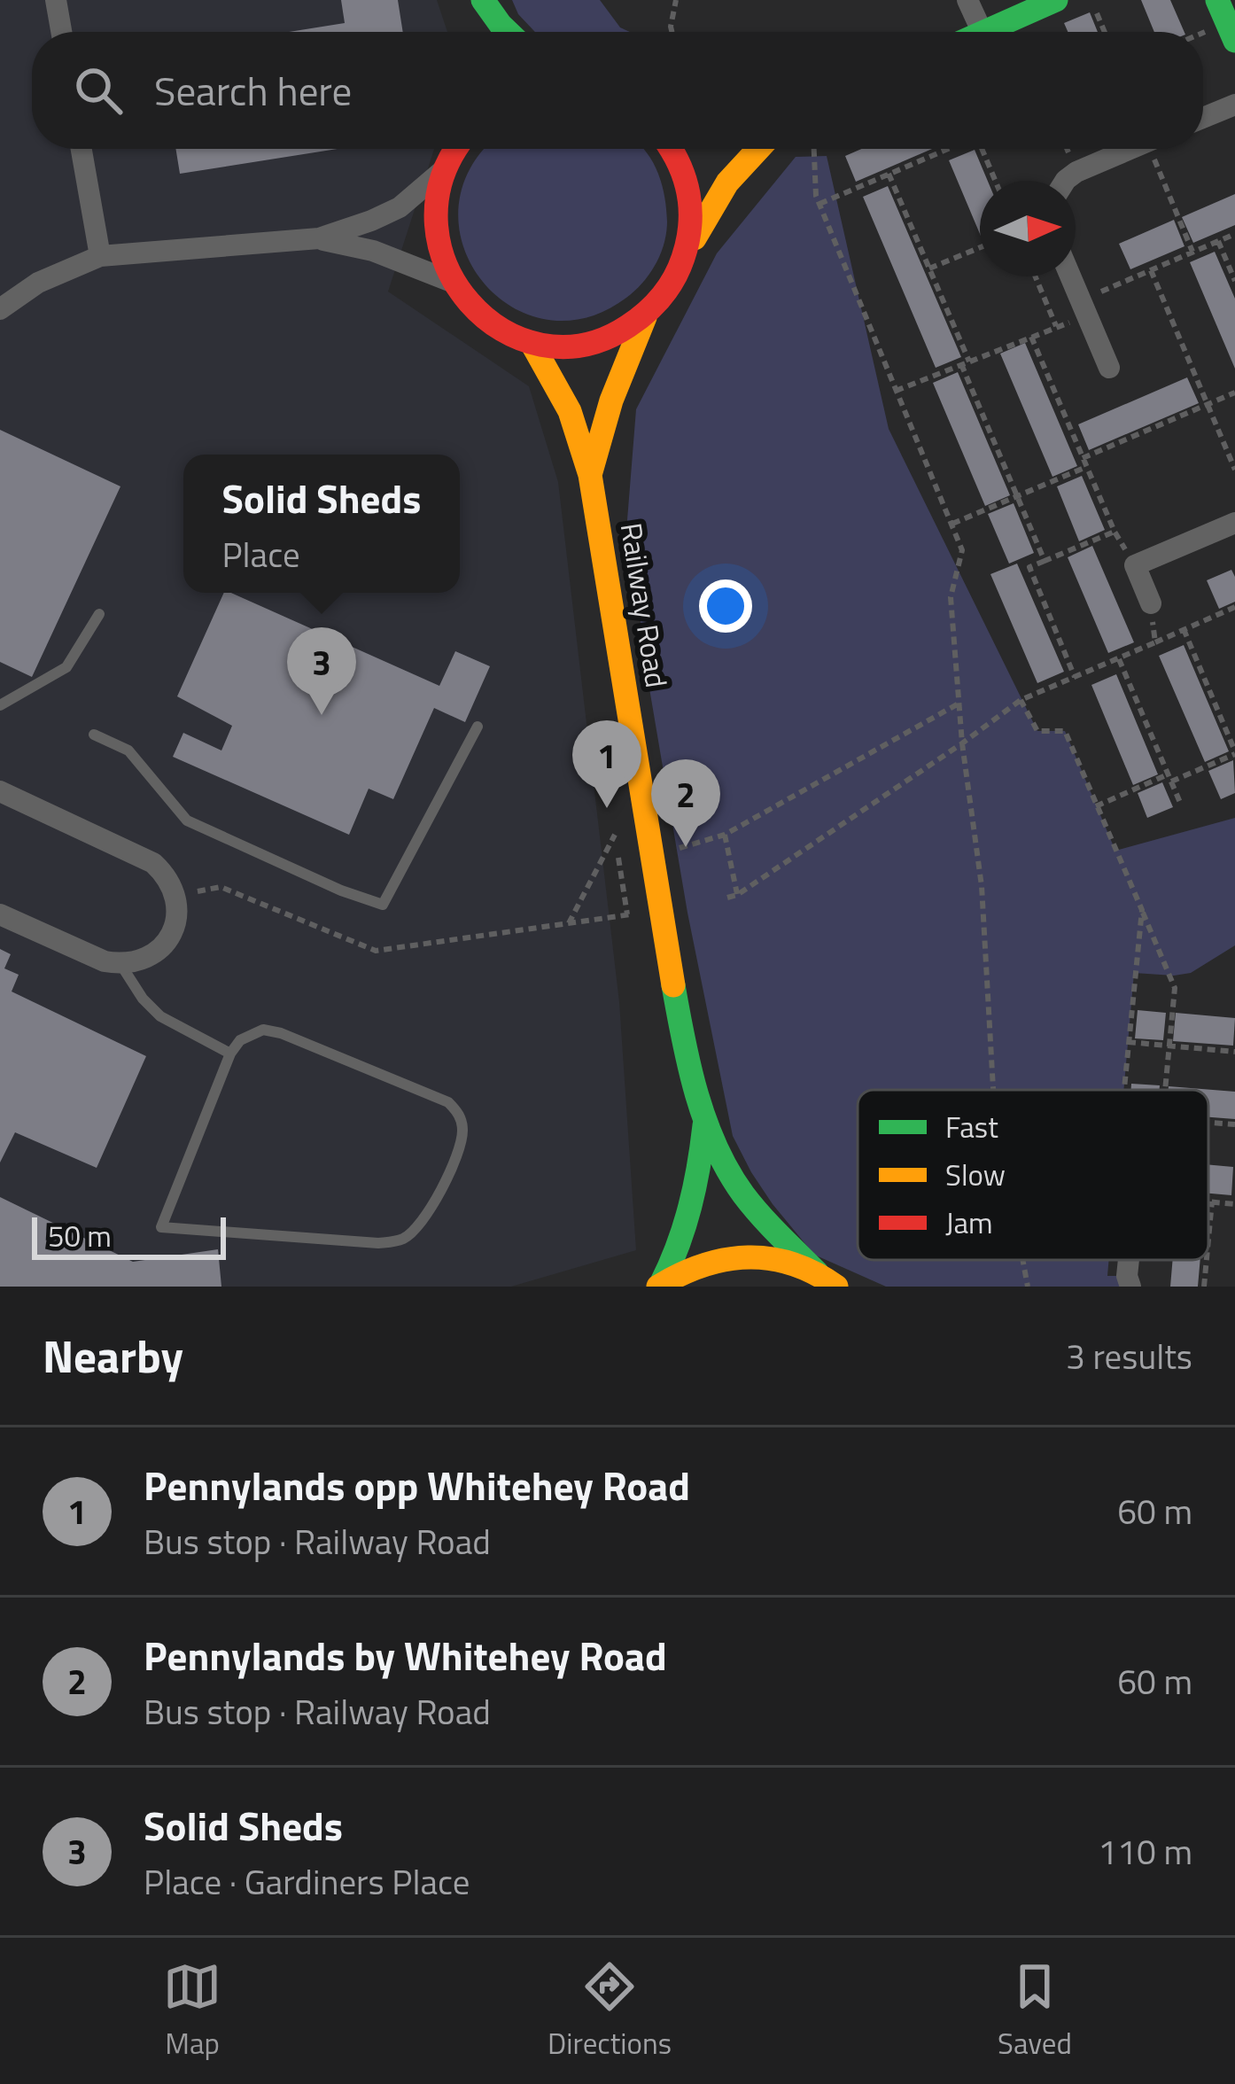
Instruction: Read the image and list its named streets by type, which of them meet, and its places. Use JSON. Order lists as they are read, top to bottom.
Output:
{
  "streets": {
    "main road": ["Railway Road"]
  },
  "legend": ["Fast", "Slow", "Jam"],
  "scale_bar": "50 m",
  "north": "right",
  "page": {
    "search": "Search here",
    "popup": ["Solid Sheds", "Place"],
    "pins": ["3", "1", "2"],
    "scale": "50 m",
    "heading": ["Nearby", "3 results"],
    "list": [
      {
        "mark": "1",
        "name": "Pennylands opp Whitehey Road",
        "note": "Bus stop · Railway Road",
        "value": "60 m"
      },
      {
        "mark": "2",
        "name": "Pennylands by Whitehey Road",
        "note": "Bus stop · Railway Road",
        "value": "60 m"
      },
      {
        "mark": "3",
        "name": "Solid Sheds",
        "note": "Place · Gardiners Place",
        "value": "110 m"
      }
    ],
    "nav": ["Map", "Directions", "Saved"]
  }
}
